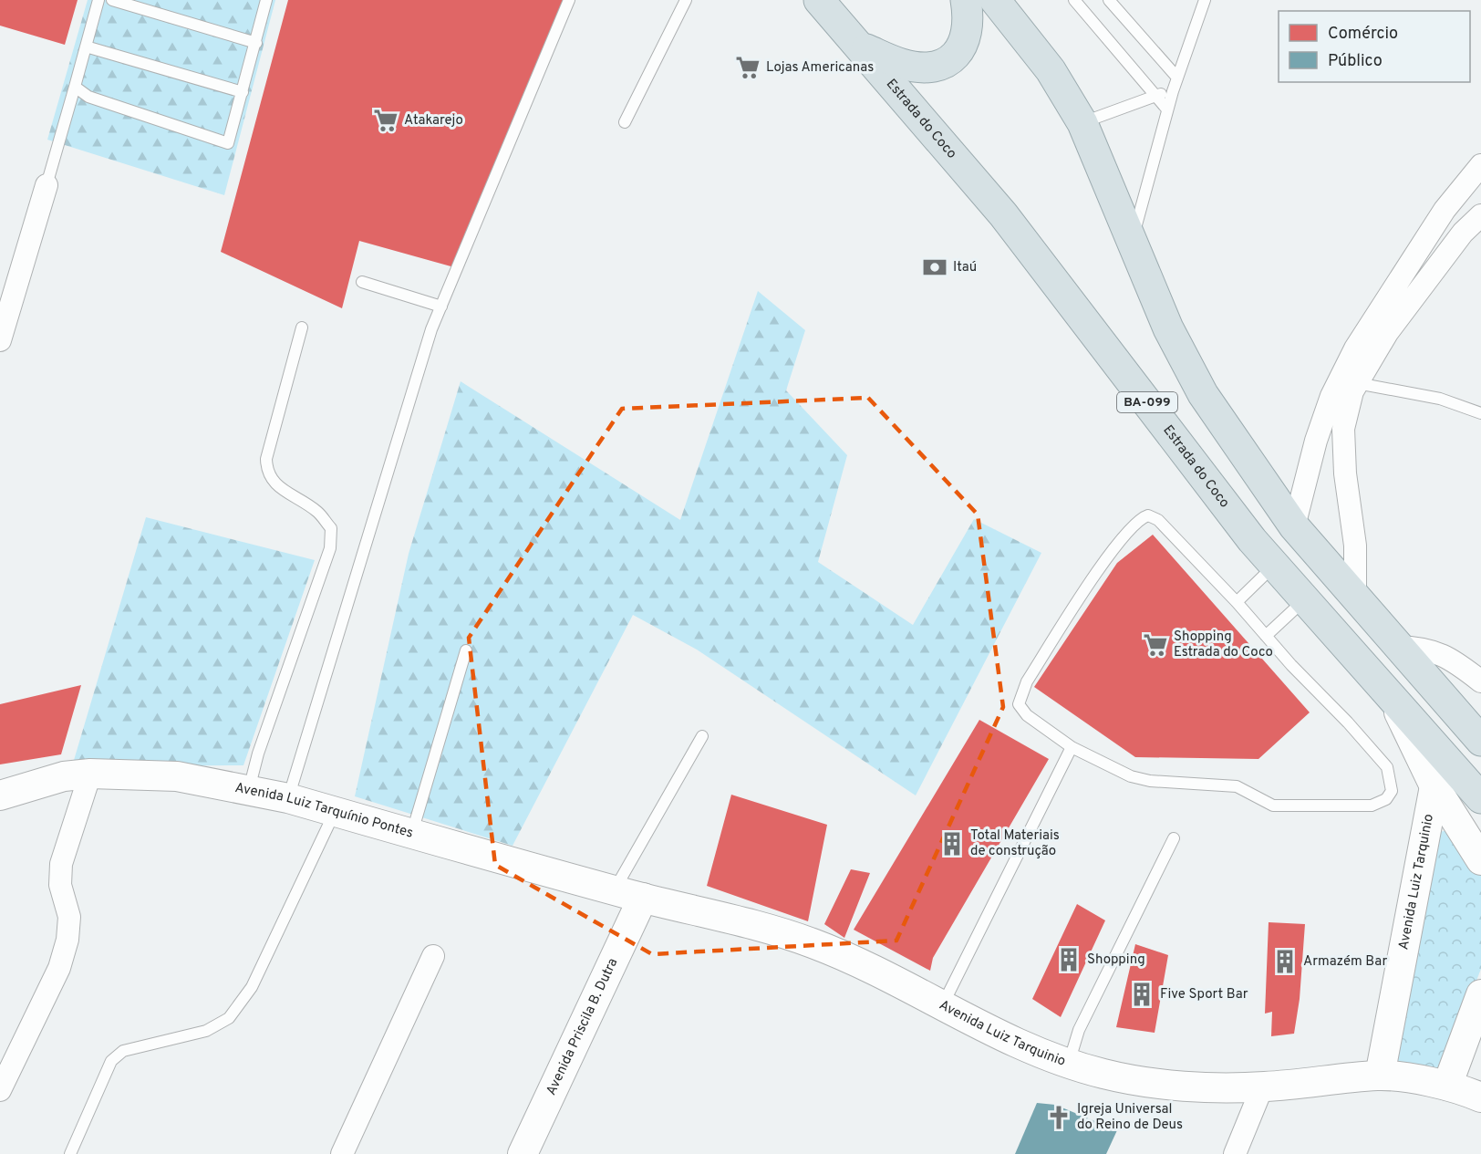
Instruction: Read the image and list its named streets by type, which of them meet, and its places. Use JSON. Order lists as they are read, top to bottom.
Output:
{
  "streets": {
    "highway": ["Estrada do Coco", "BA-099"],
    "street": ["Avenida Luiz Tarquínio Pontes", "Avenida Luiz Tarquinio", "Avenida Priscila B. Dutra"]
  },
  "crossings": [
    ["Avenida Luiz Tarquínio Pontes", "Avenida Luiz Tarquinio"],
    ["Avenida Luiz Tarquínio Pontes", "Avenida Priscila B. Dutra"],
    ["Avenida Luiz Tarquinio", "Avenida Priscila B. Dutra"]
  ],
  "places": {
    "supermarket": ["Lojas Americanas", "Atakarejo", "Shopping Estrada do Coco"],
    "bank": ["Itaú"],
    "building": [
      "Total Materiais de construção",
      "Shopping",
      "Armazém Bar",
      "Five Sport Bar"
    ],
    "church": ["Igreja Universal do Reino de Deus"]
  },
  "legend": ["Comércio", "Público"]
}
